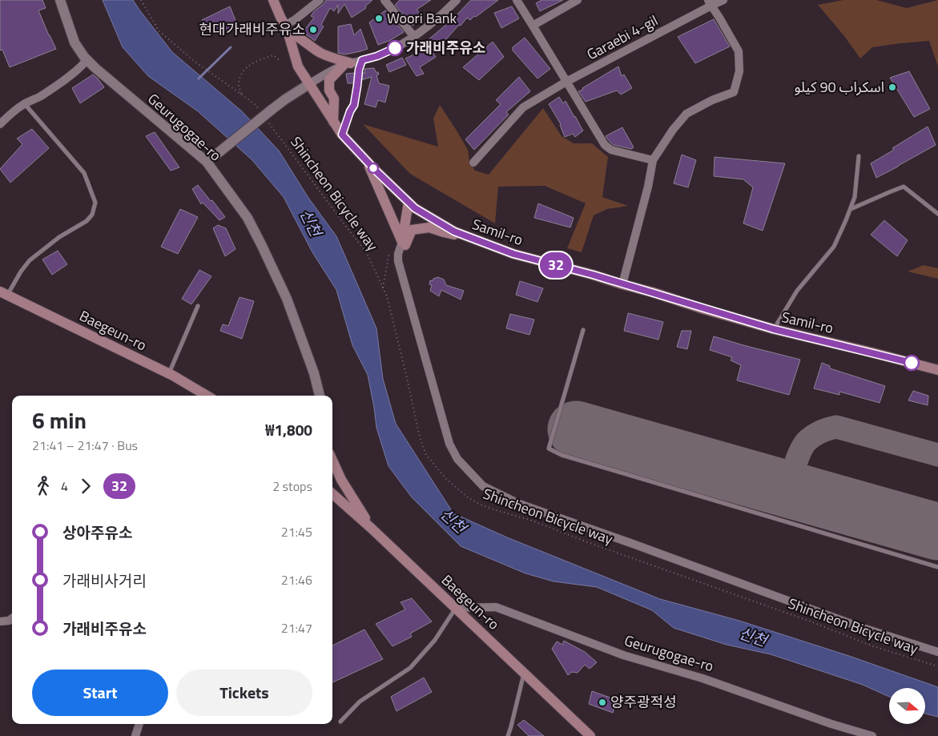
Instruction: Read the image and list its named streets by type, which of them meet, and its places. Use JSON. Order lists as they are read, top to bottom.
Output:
{
  "streets": {
    "main road": ["Samil-ro", "Baegeun-ro"],
    "street": ["Garaebi 4-gil", "Geurugogae-ro"],
    "path": ["Shincheon Bicycle way"]
  },
  "crossings": [
    ["Geurugogae-ro", "Baegeun-ro"]
  ],
  "water": ["신천"],
  "places": [
    "Woori Bank",
    "현대가래비주유소",
    "가래비주유소",
    "اسكراب 90 كيلو",
    "양주광적성"
  ],
  "lines": ["bus line 32"],
  "north": "right",
  "page": {
    "on_map": "32",
    "heading": ["6 min", "21:41 – 21:47 · Bus", "₩1,800"],
    "legs": ["4", "32", "2 stops"],
    "list": [
      {
        "name": "상아주유소",
        "value": "21:45"
      },
      {
        "name": "가래비사거리",
        "value": "21:46"
      },
      {
        "name": "가래비주유소",
        "value": "21:47"
      }
    ],
    "buttons": ["Start", "Tickets"]
  }
}
